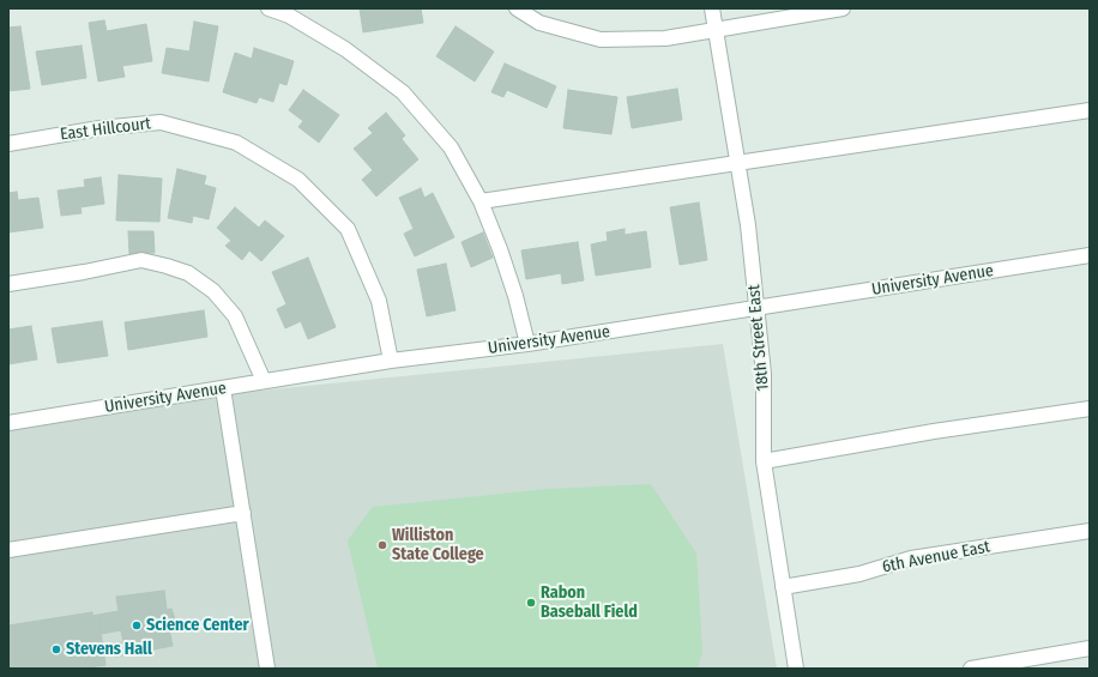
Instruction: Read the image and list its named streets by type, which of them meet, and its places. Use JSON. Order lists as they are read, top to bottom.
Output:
{
  "streets": {
    "street": [
      "East Hillcourt",
      "University Avenue",
      "18th Street East",
      "6th Avenue East"
    ]
  },
  "crossings": [
    ["East Hillcourt", "University Avenue"],
    ["University Avenue", "18th Street East"],
    ["18th Street East", "6th Avenue East"]
  ],
  "places": [
    "Williston State College",
    "Rabon Baseball Field",
    "Science Center",
    "Stevens Hall"
  ]
}
